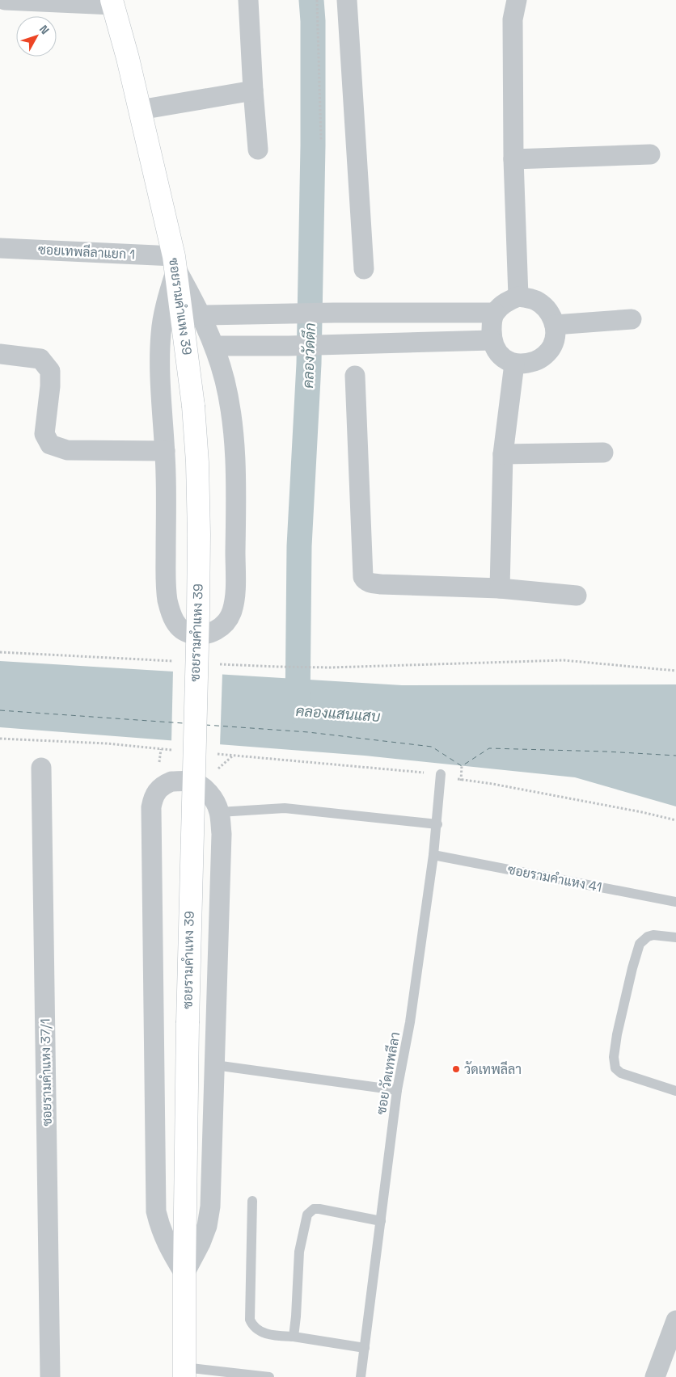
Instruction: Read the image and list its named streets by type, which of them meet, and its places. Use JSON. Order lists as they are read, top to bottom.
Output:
{
  "streets": {
    "main road": ["ซอยรามคำแหง 39"],
    "street": ["ซอยเทพลีลาแยก 1", "ซอยรามคำแหง 37/1"],
    "lane": ["ซอยรามคำแหง 41", "ซอย วัดเทพลีลา"]
  },
  "crossings": [
    ["ซอยเทพลีลาแยก 1", "ซอยรามคำแหง 39"],
    ["ซอยรามคำแหง 41", "ซอย วัดเทพลีลา"]
  ],
  "water": ["คลองวัดตึก", "คลองแสนแสบ"],
  "places": ["วัดเทพลีลา"],
  "north": "top right"
}
